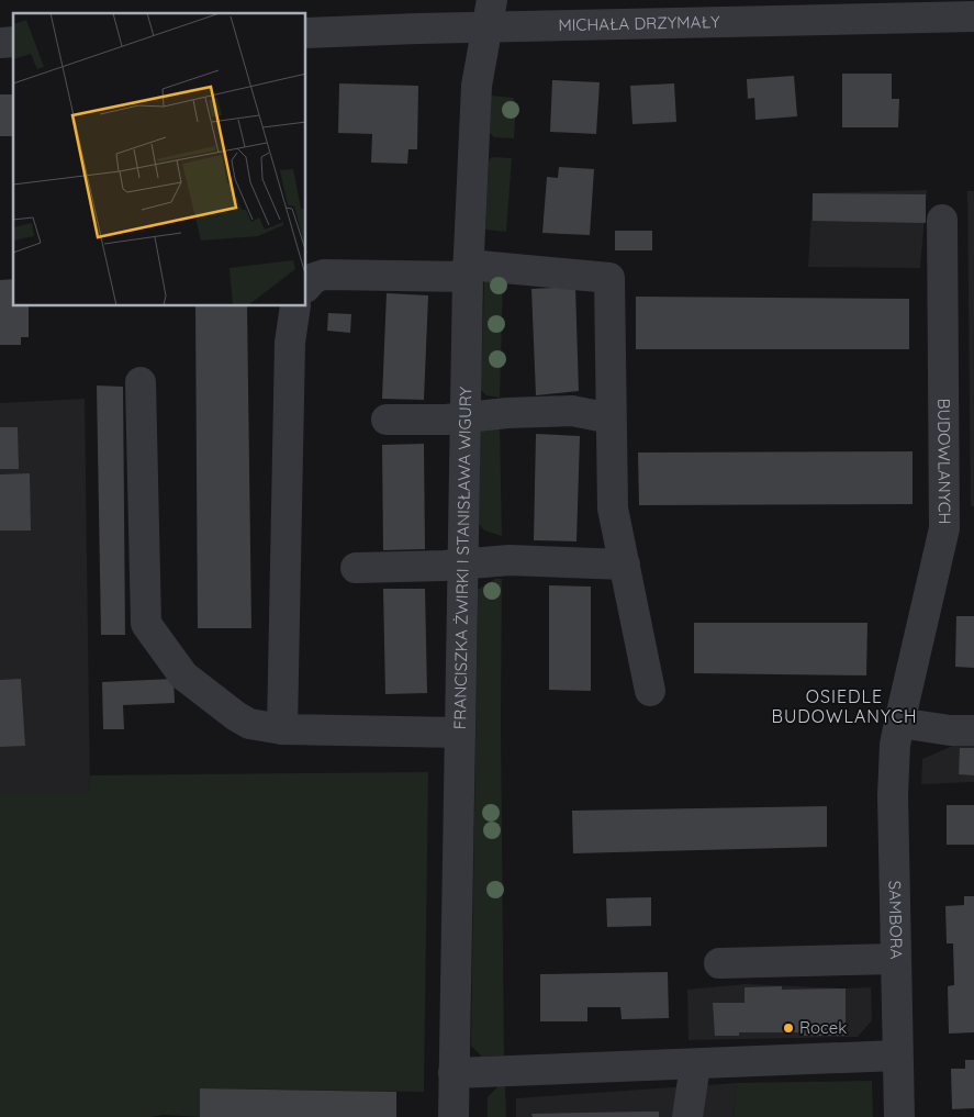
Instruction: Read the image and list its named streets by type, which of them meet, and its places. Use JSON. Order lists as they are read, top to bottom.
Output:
{
  "streets": {
    "street": [
      "MICHAŁA DRZYMAŁY",
      "BUDOWLANYCH",
      "FRANCISZKA ŻWIRKI I STANISŁAWA WIGURY",
      "SAMBORA"
    ]
  },
  "crossings": [
    ["MICHAŁA DRZYMAŁY", "FRANCISZKA ŻWIRKI I STANISŁAWA WIGURY"],
    ["BUDOWLANYCH", "SAMBORA"]
  ],
  "districts": ["OSIEDLE BUDOWLANYCH"],
  "places": ["Rocek"]
}
